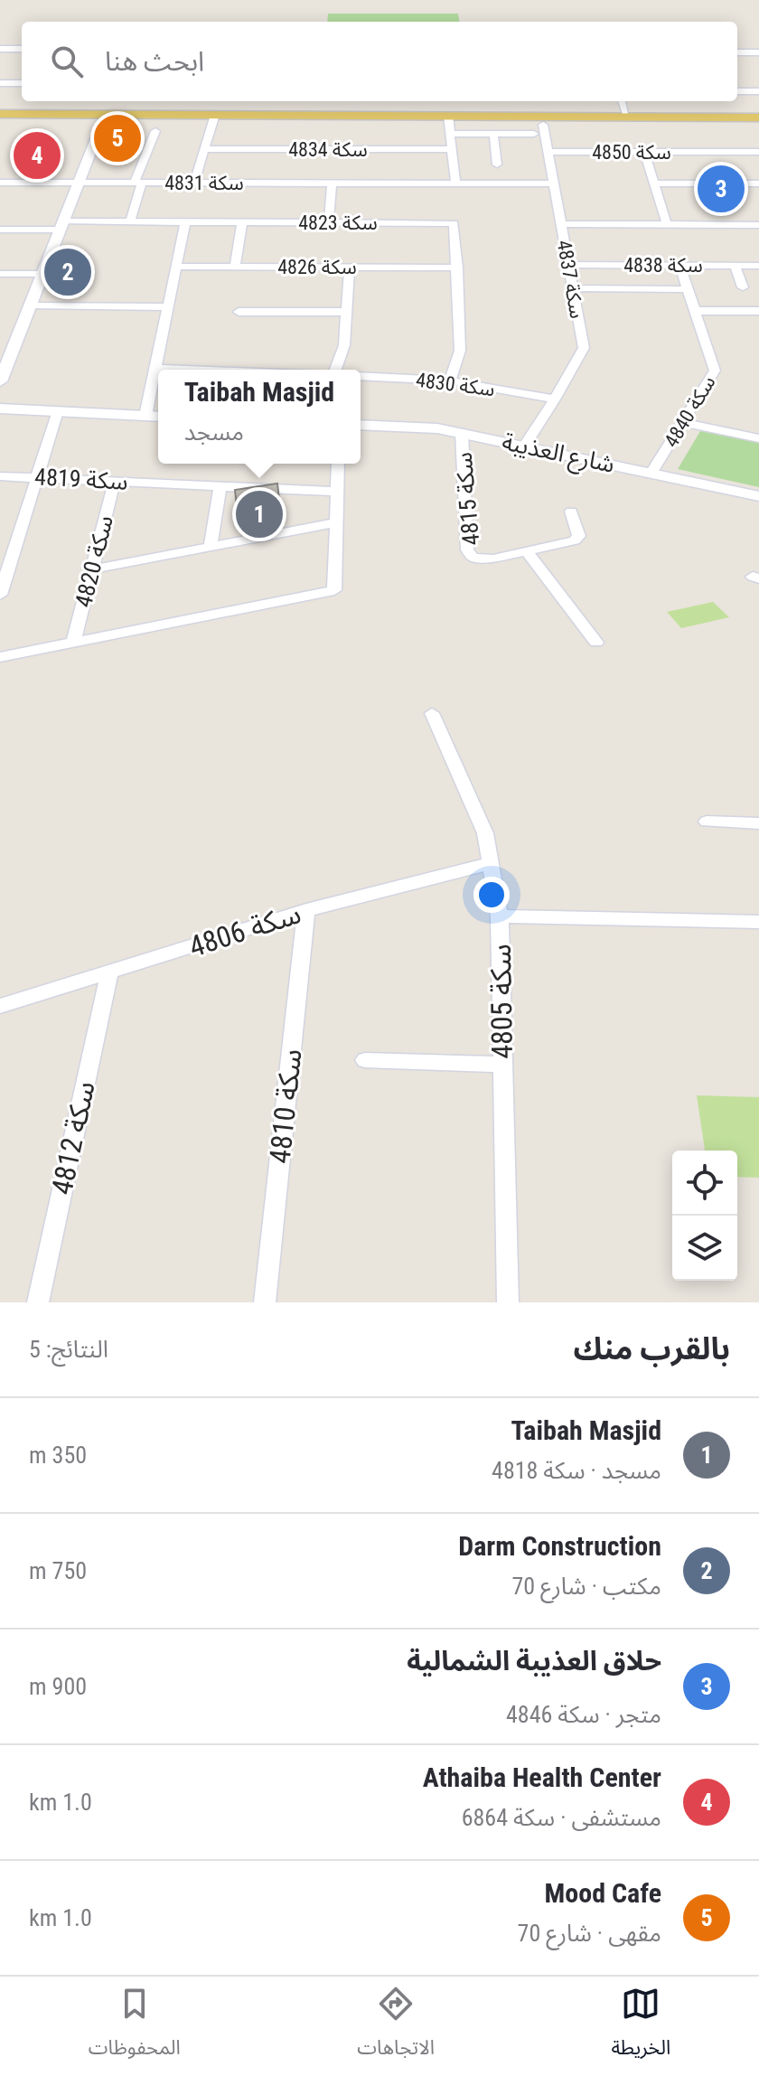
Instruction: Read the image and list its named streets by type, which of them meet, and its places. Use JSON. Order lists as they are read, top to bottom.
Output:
{
  "streets": {
    "street": [
      "سكة 4834",
      "سكة 4850",
      "سكة 4831",
      "سكة 4823",
      "سكة 4838",
      "سكة 4826",
      "سكة 4837",
      "سكة 4830",
      "سكة 4840",
      "شارع العذيبة",
      "سكة 4819",
      "سكة 4815",
      "سكة 4820",
      "سكة 4806",
      "سكة 4805",
      "سكة 4810",
      "سكة 4812"
    ]
  },
  "crossings": [
    ["سكة 4850", "سكة 4837"],
    ["سكة 4831", "سكة 4837"],
    ["سكة 4823", "سكة 4826"],
    ["سكة 4823", "سكة 4830"],
    ["سكة 4838", "سكة 4837"],
    ["سكة 4838", "سكة 4840"],
    ["سكة 4837", "سكة 4830"],
    ["سكة 4837", "شارع العذيبة"],
    ["سكة 4840", "شارع العذيبة"],
    ["شارع العذيبة", "سكة 4815"],
    ["سكة 4819", "سكة 4820"],
    ["سكة 4806", "سكة 4805"],
    ["سكة 4806", "سكة 4810"],
    ["سكة 4806", "سكة 4812"]
  ],
  "page": {
    "search": "ابحث هنا",
    "pins": [
      "5",
      "4",
      "3",
      "2",
      "1"
    ],
    "popup": ["Taibah Masjid", "مسجد"],
    "heading": ["بالقرب منك", "النتائج: 5"],
    "list": [
      {
        "mark": "1",
        "name": "Taibah Masjid",
        "note": "مسجد · سكة 4818",
        "value": "350 m"
      },
      {
        "mark": "2",
        "name": "Darm Construction",
        "note": "مكتب · شارع 70",
        "value": "750 m"
      },
      {
        "mark": "3",
        "name": "حلاق العذيبة الشمالية",
        "note": "متجر · سكة 4846",
        "value": "900 m"
      },
      {
        "mark": "4",
        "name": "Athaiba Health Center",
        "note": "مستشفى · سكة 6864",
        "value": "1.0 km"
      },
      {
        "mark": "5",
        "name": "Mood Cafe",
        "note": "مقهى · شارع 70",
        "value": "1.0 km"
      }
    ],
    "nav": ["الخريطة", "الاتجاهات", "المحفوظات"]
  }
}
